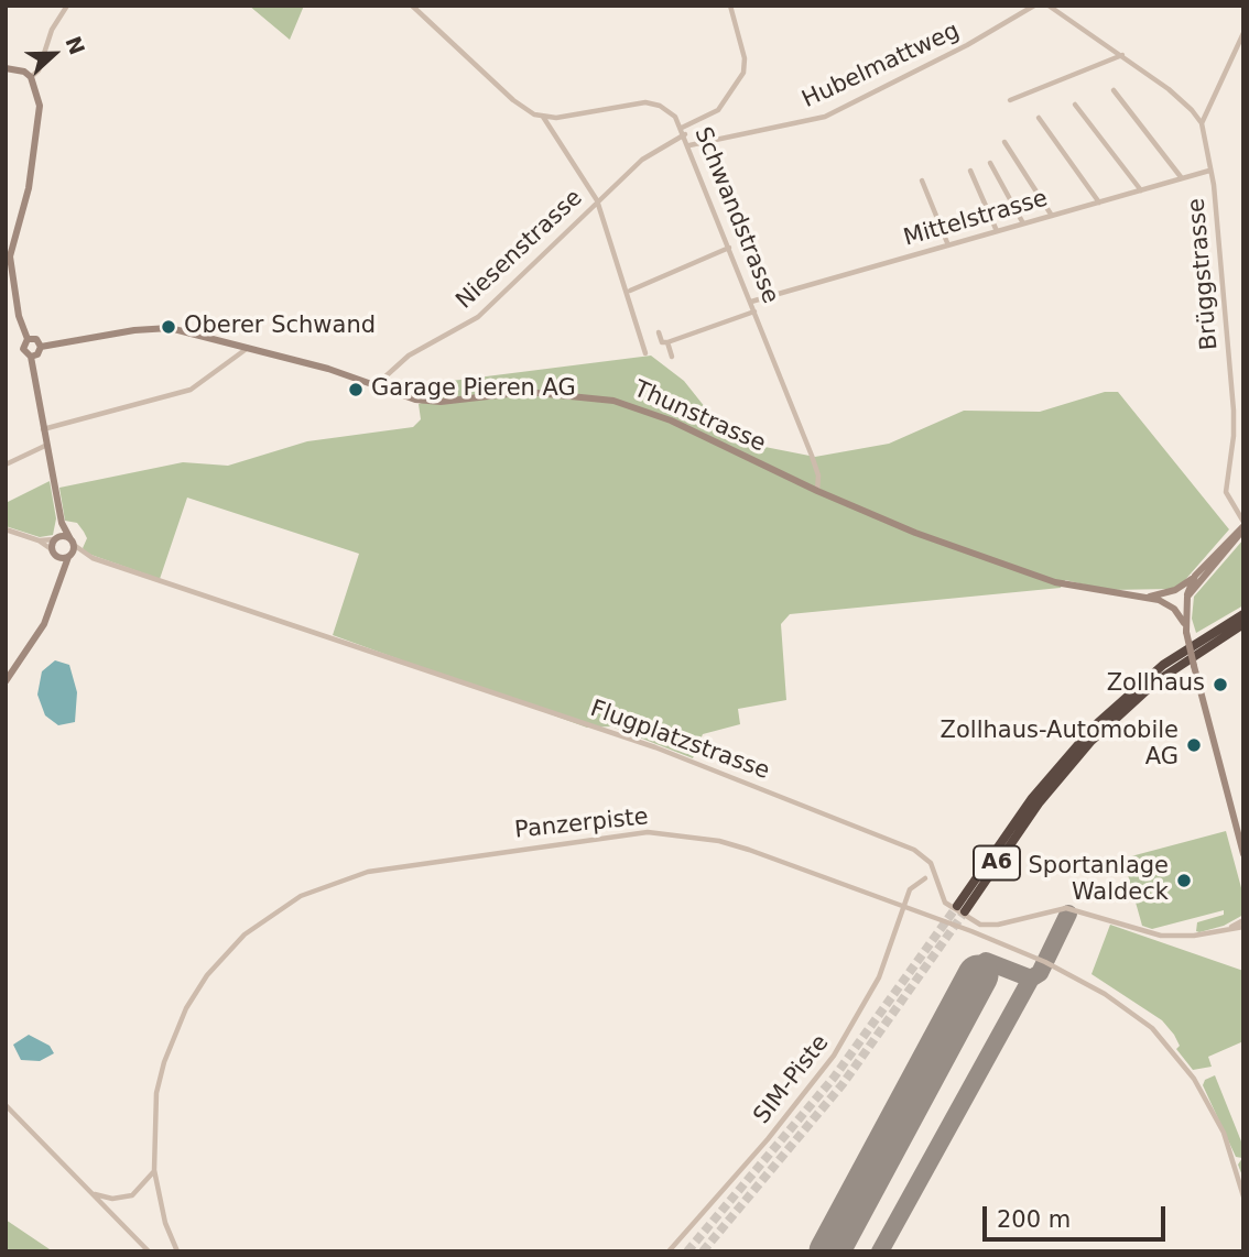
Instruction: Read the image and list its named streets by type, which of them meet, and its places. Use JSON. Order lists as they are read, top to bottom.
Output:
{
  "streets": {
    "highway": ["A6"],
    "street": [
      "Hubelmattweg",
      "Schwandstrasse",
      "Mittelstrasse",
      "Niesenstrasse",
      "Brüggstrasse",
      "Thunstrasse",
      "Flugplatzstrasse",
      "Panzerpiste",
      "SIM-Piste"
    ]
  },
  "crossings": [
    ["Hubelmattweg", "Schwandstrasse"],
    ["Schwandstrasse", "Mittelstrasse"],
    ["Schwandstrasse", "Niesenstrasse"],
    ["Schwandstrasse", "Thunstrasse"],
    ["Mittelstrasse", "Brüggstrasse"],
    ["Niesenstrasse", "Thunstrasse"],
    ["Panzerpiste", "SIM-Piste"]
  ],
  "places": [
    "Oberer Schwand",
    "Garage Pieren AG",
    "Zollhaus",
    "Zollhaus-Automobile AG",
    "Sportanlage Waldeck"
  ],
  "scale_bar": "200 m",
  "north": "right"
}
